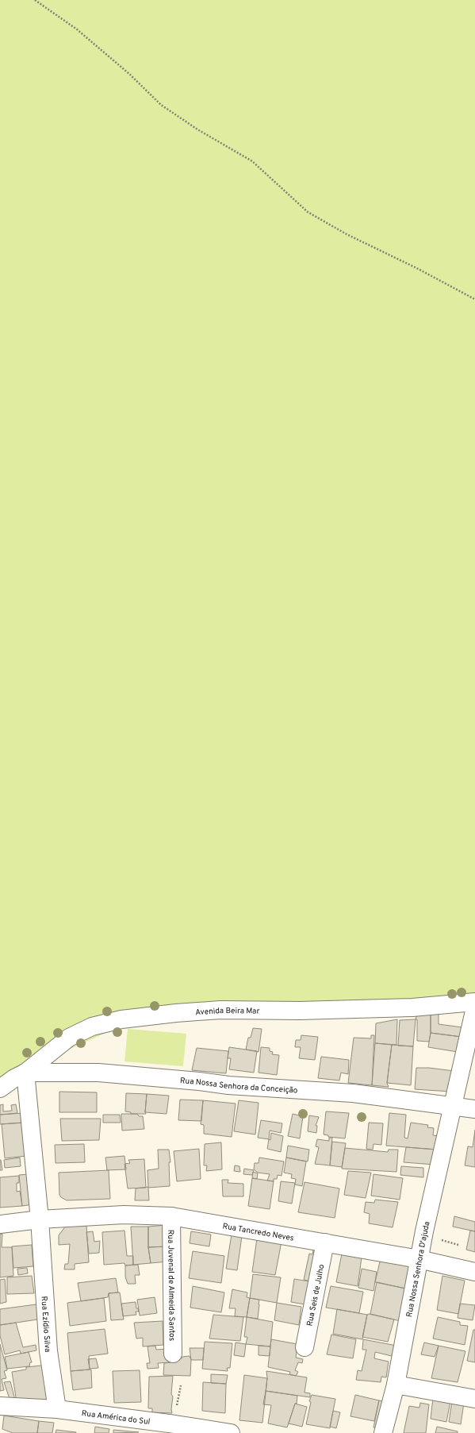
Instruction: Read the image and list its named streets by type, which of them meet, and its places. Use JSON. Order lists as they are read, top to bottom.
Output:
{
  "streets": {
    "street": [
      "Avenida Beira Mar",
      "Rua Nossa Senhora da Conceição",
      "Rua Tancredo Neves",
      "Rua Nossa Senhora D'ajuda",
      "Rua Juvenal de Almeida Santos",
      "Rua Seis de Julho",
      "Rua Ezídio Silva",
      "Rua América do Sul"
    ]
  },
  "crossings": [
    ["Avenida Beira Mar", "Rua Nossa Senhora da Conceição"],
    ["Rua Nossa Senhora da Conceição", "Rua Nossa Senhora D'ajuda"],
    ["Rua Tancredo Neves", "Rua Nossa Senhora D'ajuda"],
    ["Rua Tancredo Neves", "Rua Juvenal de Almeida Santos"],
    ["Rua Tancredo Neves", "Rua Seis de Julho"],
    ["Rua Tancredo Neves", "Rua Ezídio Silva"],
    ["Rua Ezídio Silva", "Rua América do Sul"]
  ]
}
